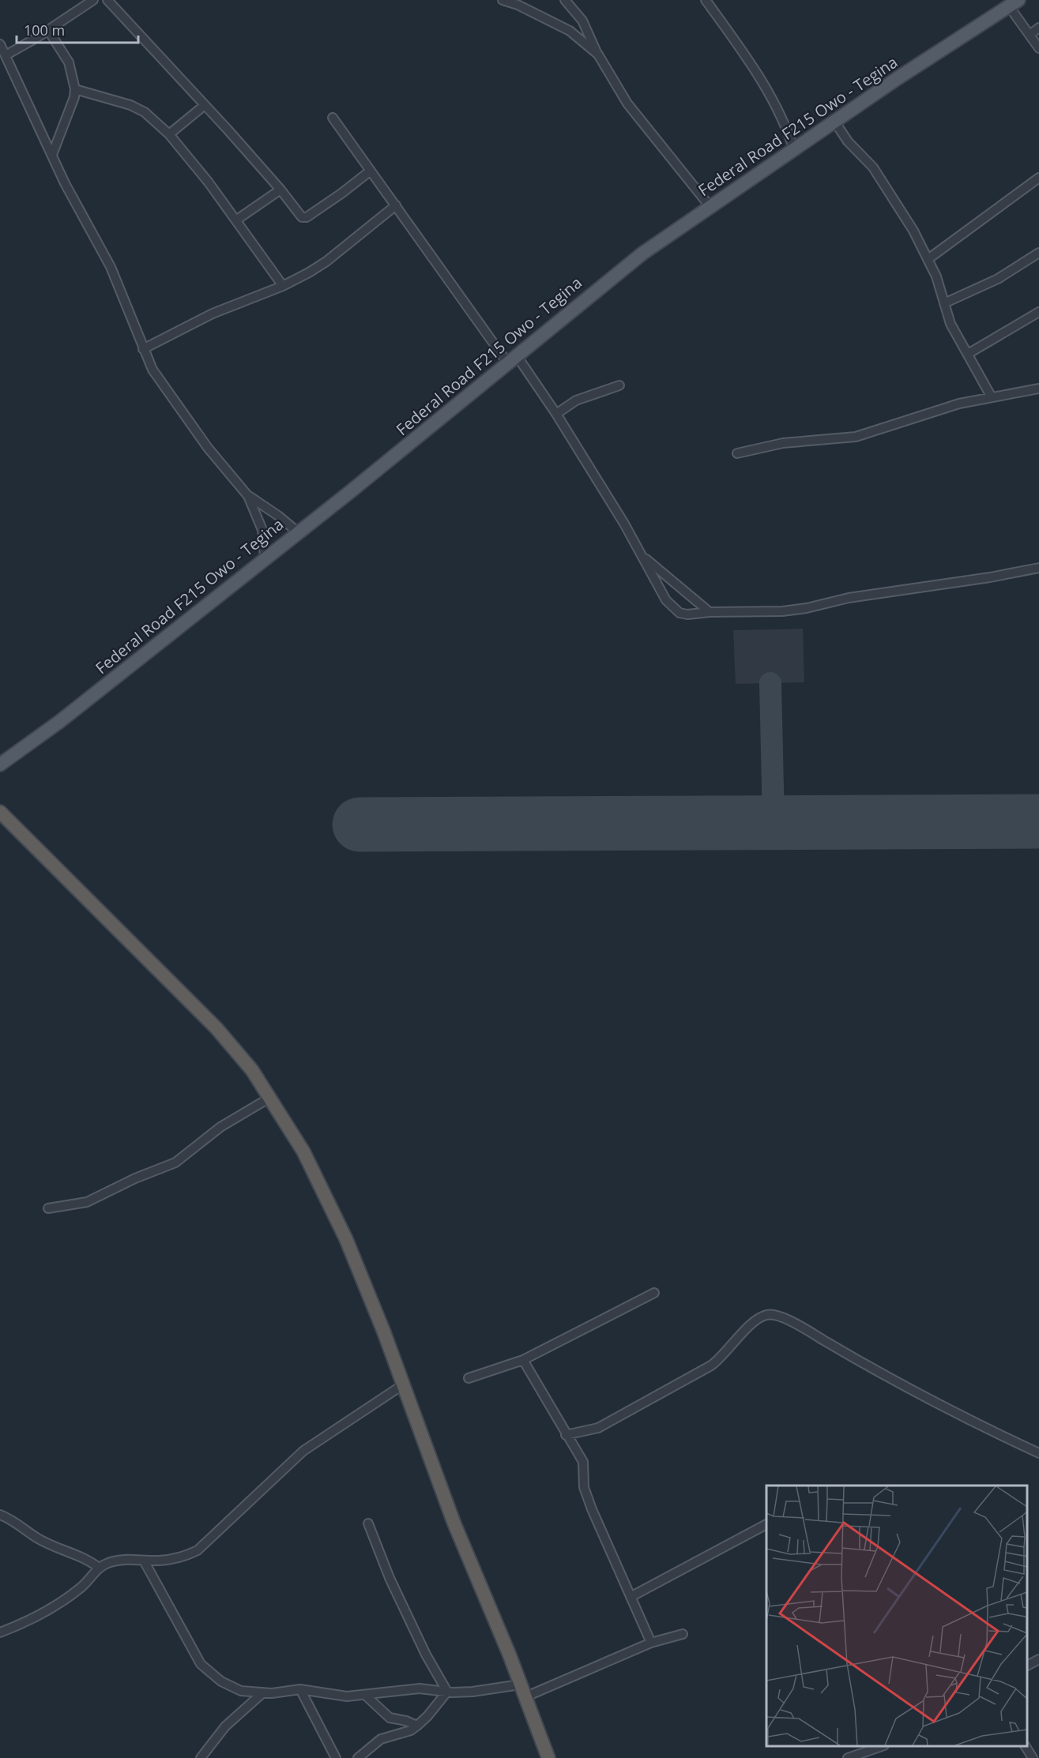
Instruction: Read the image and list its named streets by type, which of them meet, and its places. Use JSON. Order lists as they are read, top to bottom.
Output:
{
  "streets": {
    "main road": ["Federal Road F215 Owo - Tegina"]
  },
  "scale_bar": "100 m"
}
